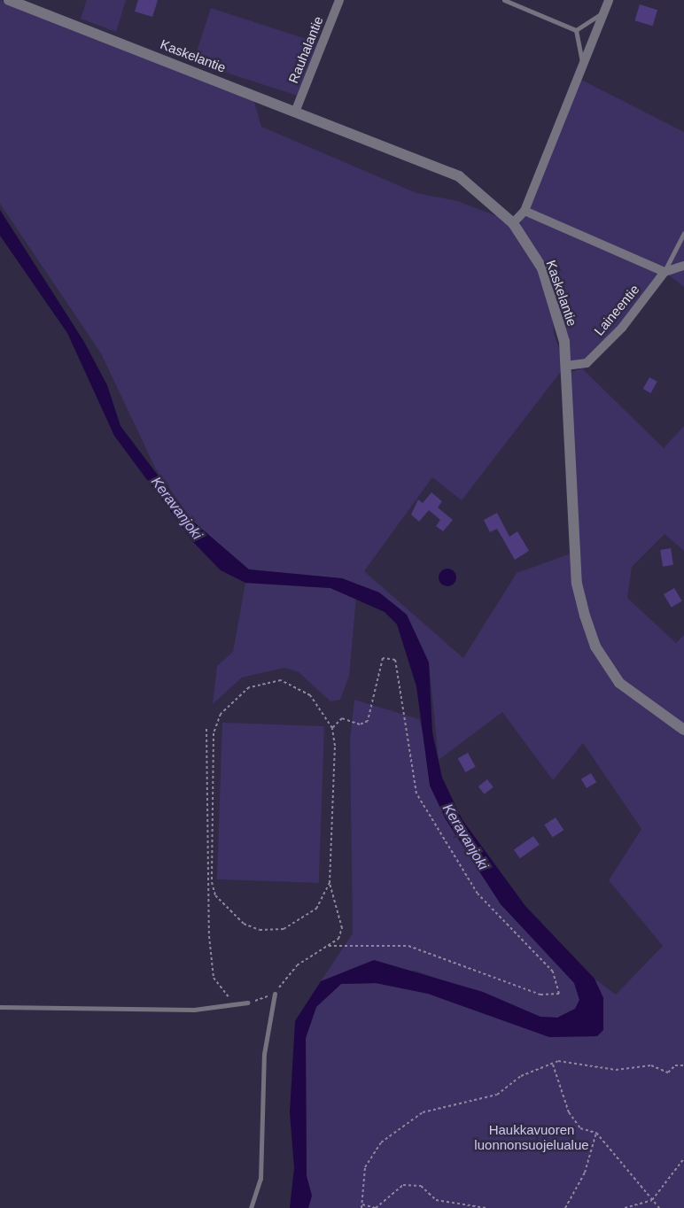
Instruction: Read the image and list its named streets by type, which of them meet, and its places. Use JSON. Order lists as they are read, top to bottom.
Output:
{
  "streets": {
    "street": ["Rauhalantie", "Kaskelantie", "Laineentie"]
  },
  "crossings": [
    ["Rauhalantie", "Kaskelantie"],
    ["Kaskelantie", "Laineentie"]
  ],
  "water": ["Keravanjoki"],
  "parks": ["Haukkavuoren luonnonsuojelualue"]
}
